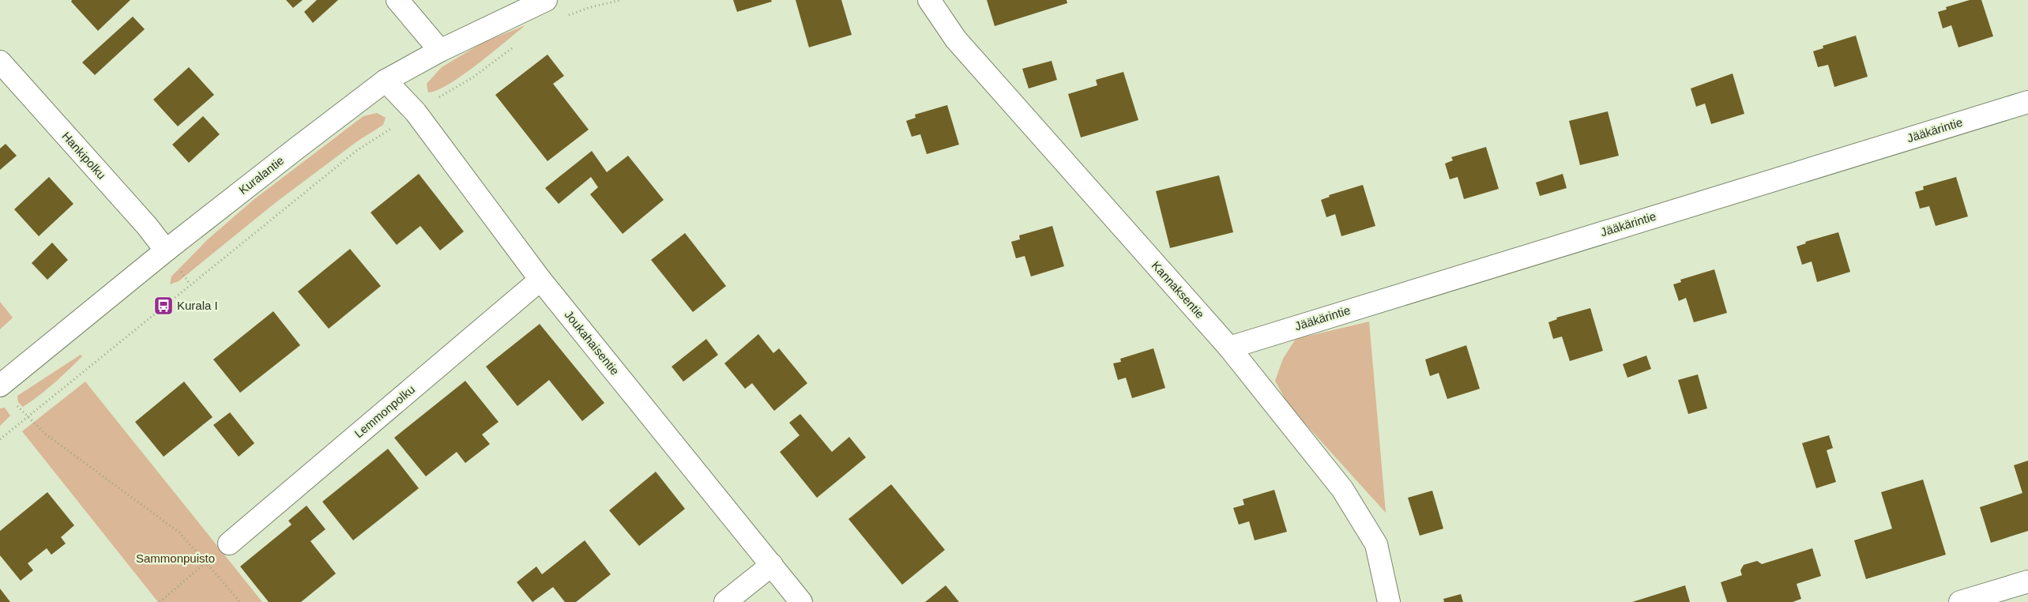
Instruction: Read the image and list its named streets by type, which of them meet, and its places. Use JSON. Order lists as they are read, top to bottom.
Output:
{
  "streets": {
    "street": [
      "Jääkärintie",
      "Hankipolku",
      "Kuralantie",
      "Kannaksentie",
      "Joukahaisentie",
      "Lemmonpolku"
    ]
  },
  "crossings": [
    ["Jääkärintie", "Kannaksentie"],
    ["Hankipolku", "Kuralantie"],
    ["Kuralantie", "Joukahaisentie"],
    ["Joukahaisentie", "Lemmonpolku"]
  ],
  "parks": ["Sammonpuisto"],
  "places": {
    "bus stop": ["Kurala I"]
  }
}
